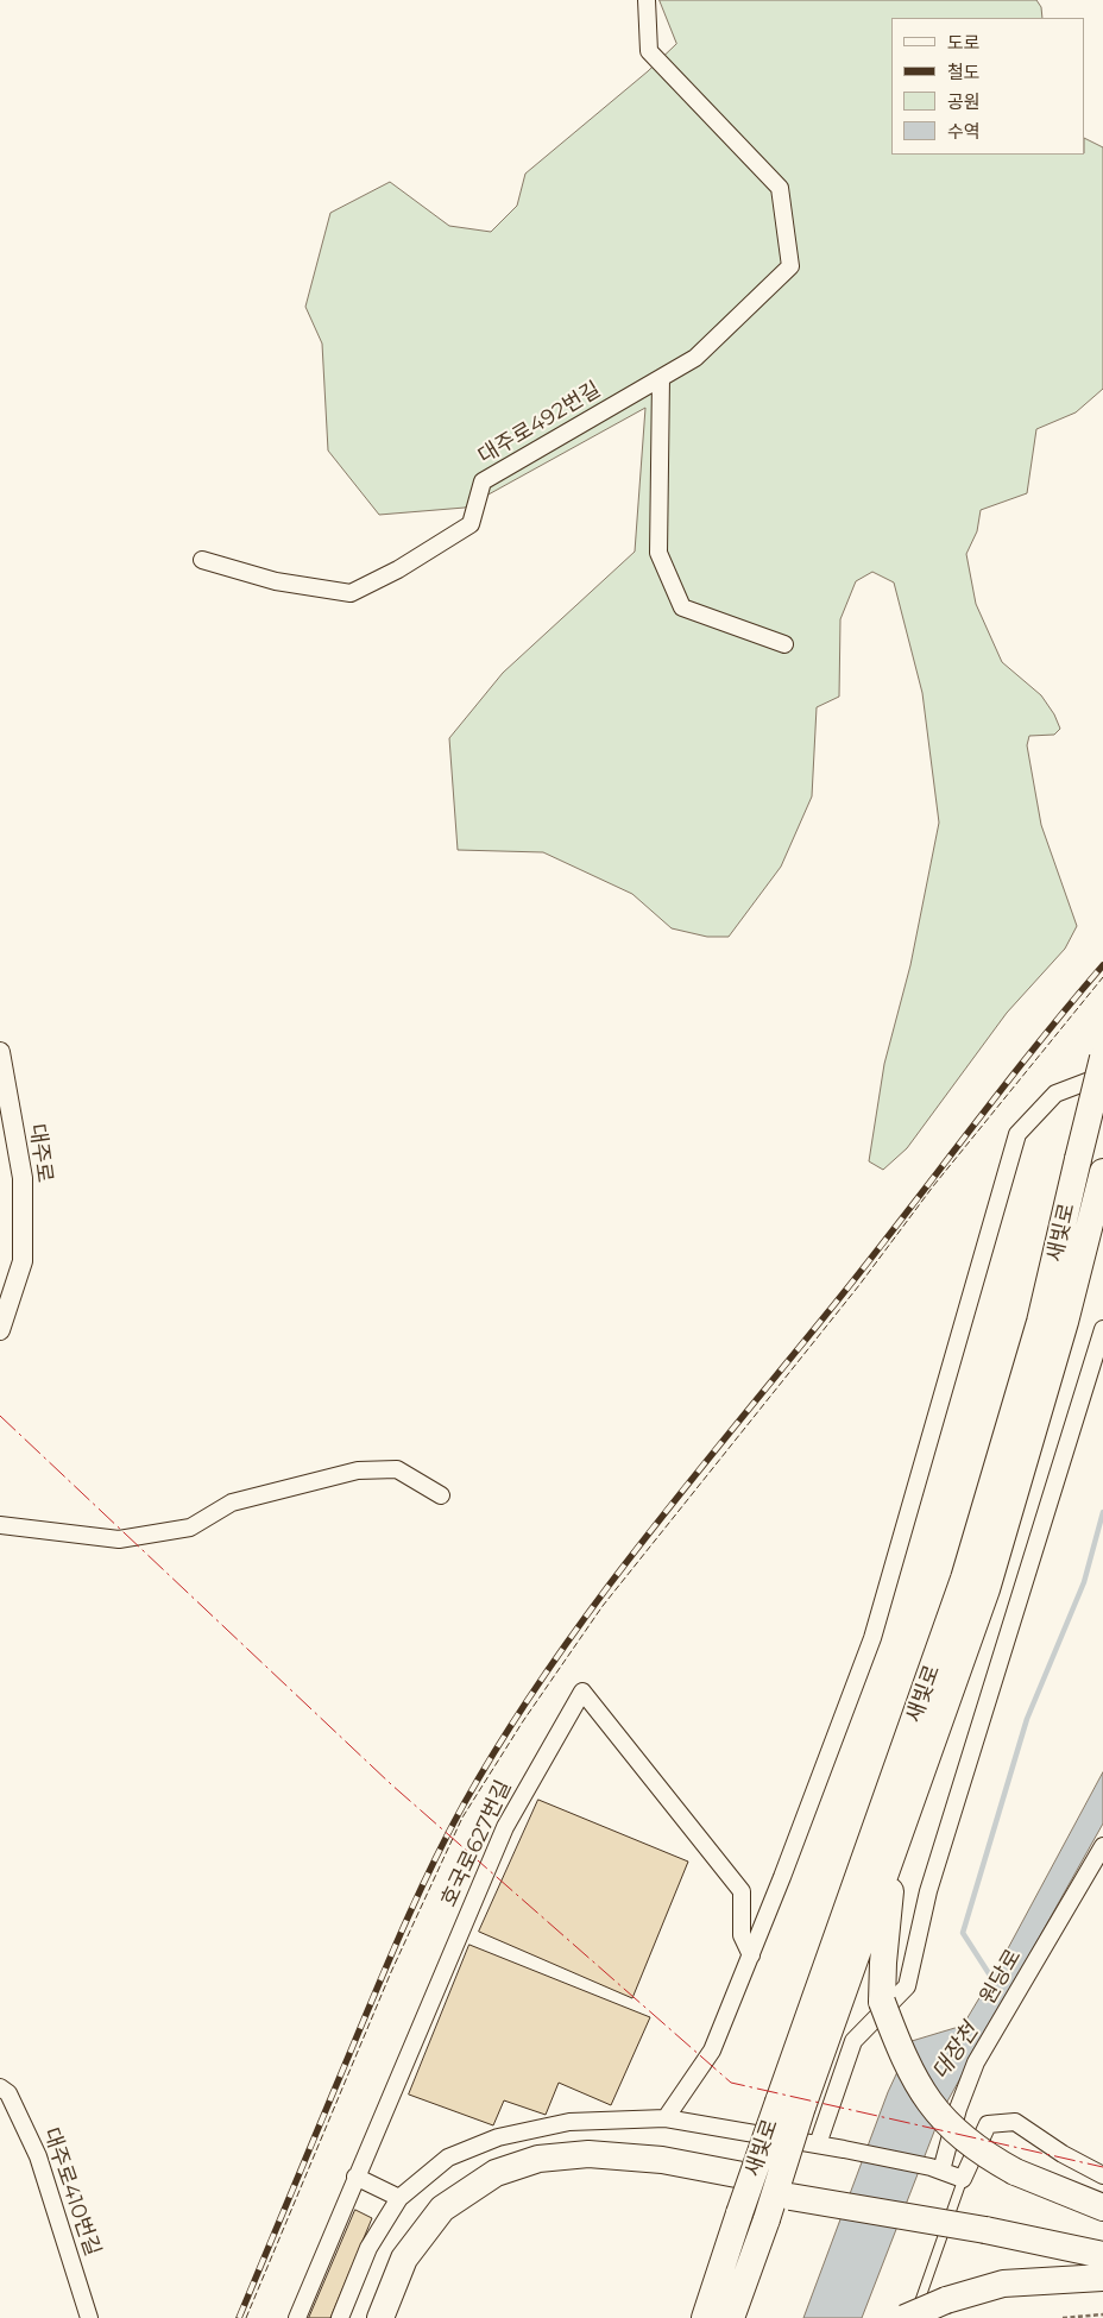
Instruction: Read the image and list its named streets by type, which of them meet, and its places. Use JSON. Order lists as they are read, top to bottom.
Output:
{
  "streets": {
    "highway": ["새빛로"],
    "street": [
      "대주로492번길",
      "대주로",
      "호국로627번길",
      "원당로",
      "대주로410번길"
    ]
  },
  "water": ["대장천"],
  "legend": [
    "도로",
    "철도",
    "공원",
    "수역"
  ]
}
